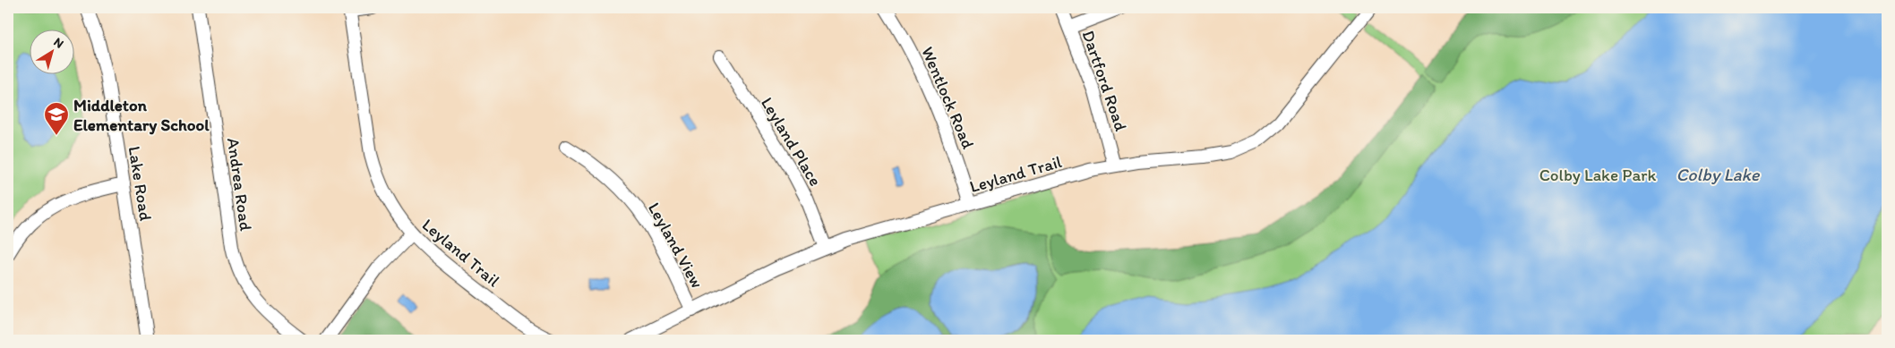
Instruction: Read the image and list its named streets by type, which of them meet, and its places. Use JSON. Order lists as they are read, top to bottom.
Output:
{
  "streets": {
    "street": [
      "Dartford Road",
      "Wentlock Road",
      "Leyland Place",
      "Leyland Trail",
      "Lake Road",
      "Andrea Road",
      "Leyland View"
    ]
  },
  "crossings": [
    ["Dartford Road", "Leyland Trail"],
    ["Wentlock Road", "Leyland Trail"],
    ["Leyland Place", "Leyland Trail"],
    ["Leyland Trail", "Leyland View"]
  ],
  "water": ["Colby Lake"],
  "parks": ["Colby Lake Park"],
  "places": {
    "school or university": ["Middleton Elementary School"]
  },
  "north": "top right"
}
